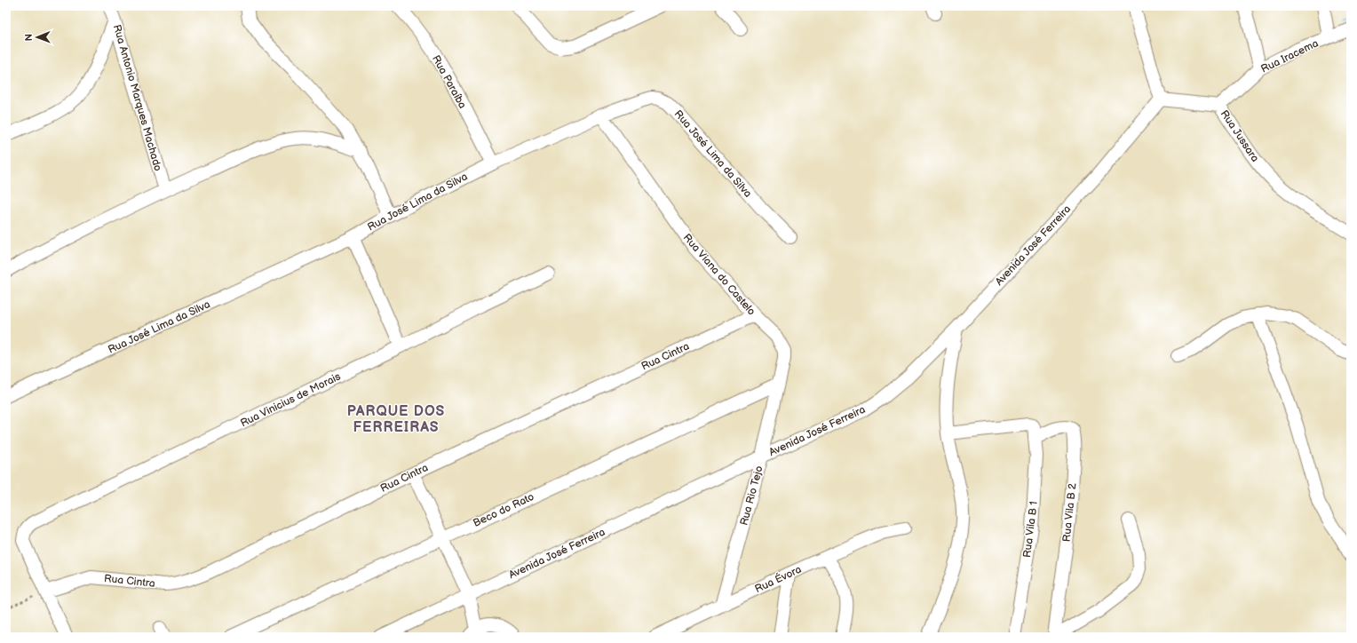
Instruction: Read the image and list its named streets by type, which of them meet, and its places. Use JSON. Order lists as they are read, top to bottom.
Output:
{
  "streets": {
    "street": [
      "Rua Iracema",
      "Rua Paraíba",
      "Rua Antonio Marques Machado",
      "Rua Jussara",
      "Rua José Lima da Silva",
      "Avenida José Ferreira",
      "Rua Viana do Castelo",
      "Rua Cintra",
      "Rua Vinicius de Morais",
      "Rua Rio Tejo",
      "Beco do Rato",
      "Rua Vila B 2",
      "Rua Vila B 1",
      "Rua Évora"
    ]
  },
  "crossings": [
    ["Rua Iracema", "Rua Jussara"],
    ["Rua Paraíba", "Rua José Lima da Silva"],
    ["Rua Jussara", "Avenida José Ferreira"],
    ["Rua José Lima da Silva", "Rua Viana do Castelo"],
    ["Avenida José Ferreira", "Rua Rio Tejo"],
    ["Rua Viana do Castelo", "Rua Cintra"],
    ["Rua Viana do Castelo", "Rua Rio Tejo"],
    ["Rua Viana do Castelo", "Beco do Rato"],
    ["Rua Cintra", "Rua Vinicius de Morais"],
    ["Rua Rio Tejo", "Beco do Rato"],
    ["Rua Rio Tejo", "Rua Évora"],
    ["Rua Vila B 2", "Rua Vila B 1"]
  ],
  "districts": ["PARQUE DOS FERREIRAS"],
  "north": "left"
}
